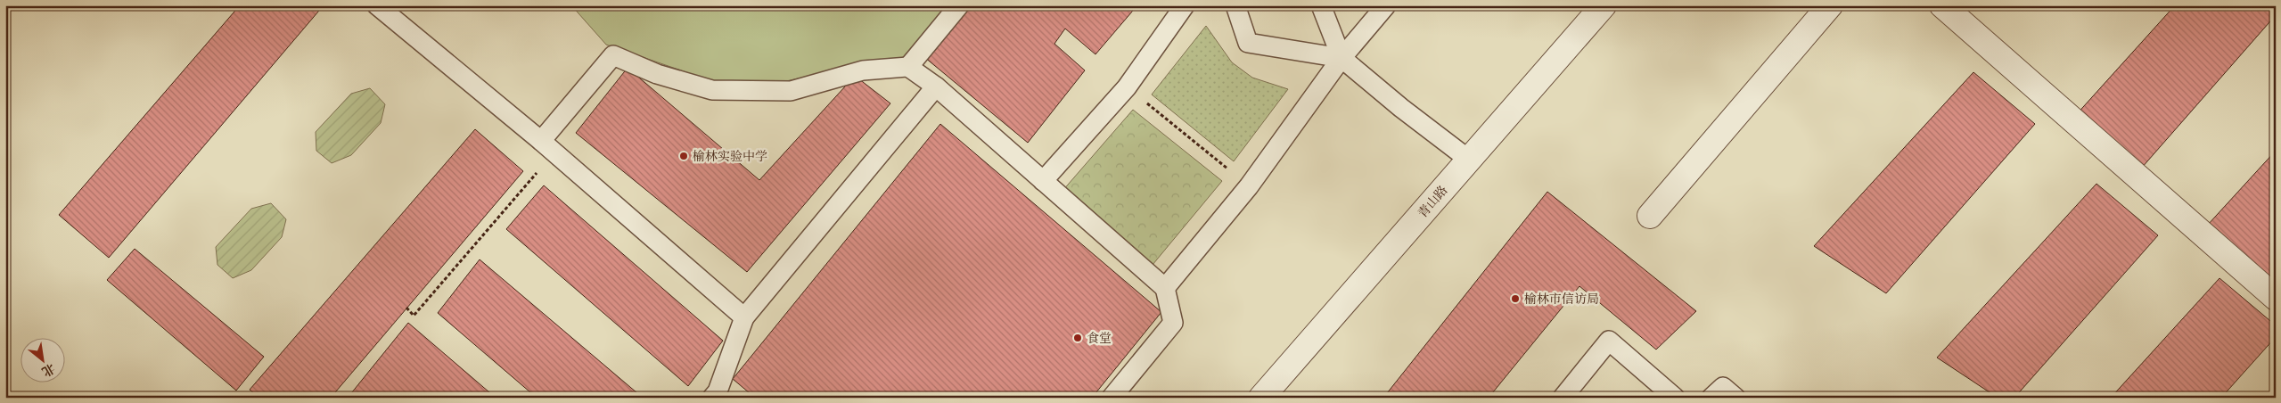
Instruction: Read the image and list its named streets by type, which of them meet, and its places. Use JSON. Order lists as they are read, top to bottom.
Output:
{
  "streets": {
    "street": ["青山路"]
  },
  "places": ["榆林实验中学", "榆林市信访局", "食堂"],
  "north": "bottom right"
}
